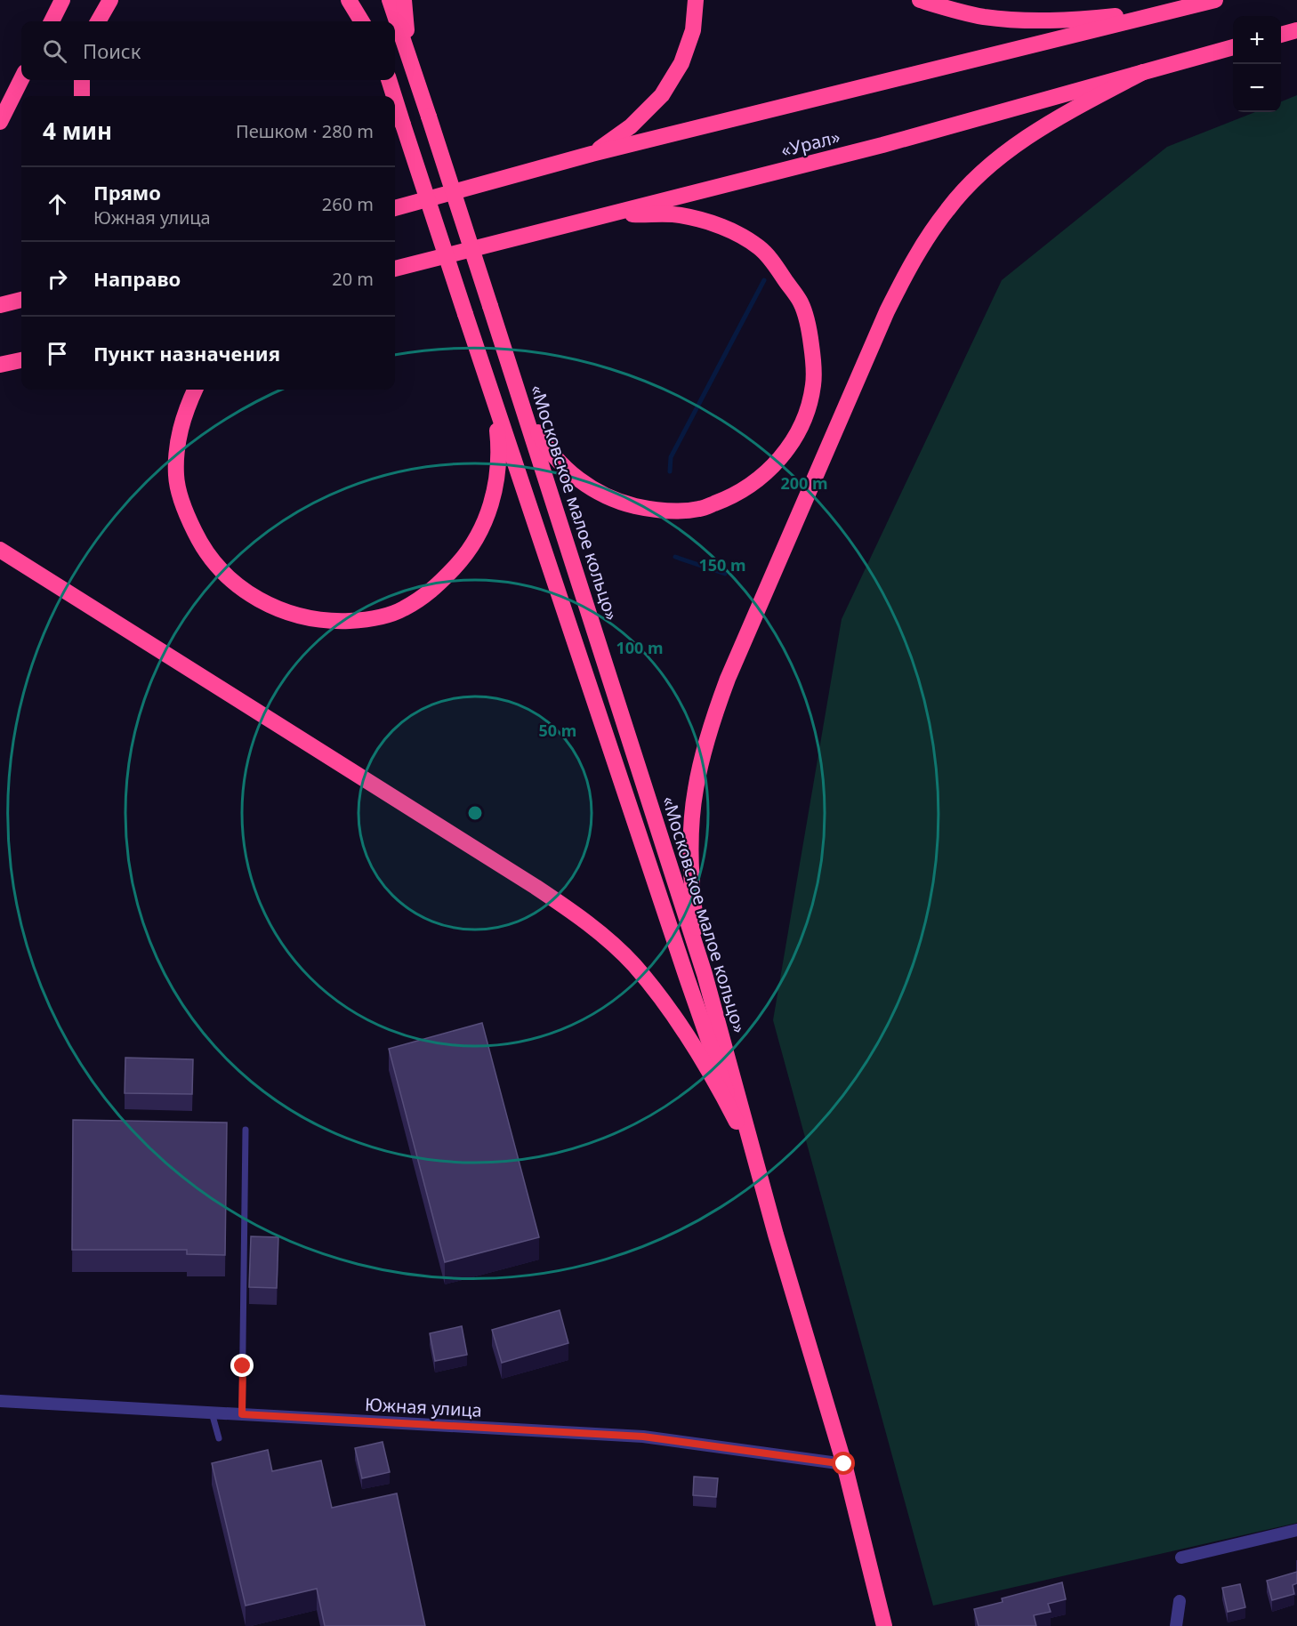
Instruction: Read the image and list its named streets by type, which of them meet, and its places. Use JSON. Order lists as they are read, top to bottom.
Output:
{
  "streets": {
    "highway": ["«Урал»", "«Московское малое кольцо»"],
    "street": ["Южная улица"]
  },
  "crossings": [
    ["«Московское малое кольцо»", "Южная улица"]
  ],
  "page": {
    "map_buttons": ["+", "−"],
    "search": "Поиск",
    "heading": ["4 мин", "Пешком · 280 m"],
    "list": [
      ["Прямо", "Южная улица", "260 m"],
      ["Направо", "20 m"],
      "Пункт назначения"
    ]
  },
  "rings": [
    "200 m",
    "150 m",
    "100 m",
    "50 m"
  ]
}
